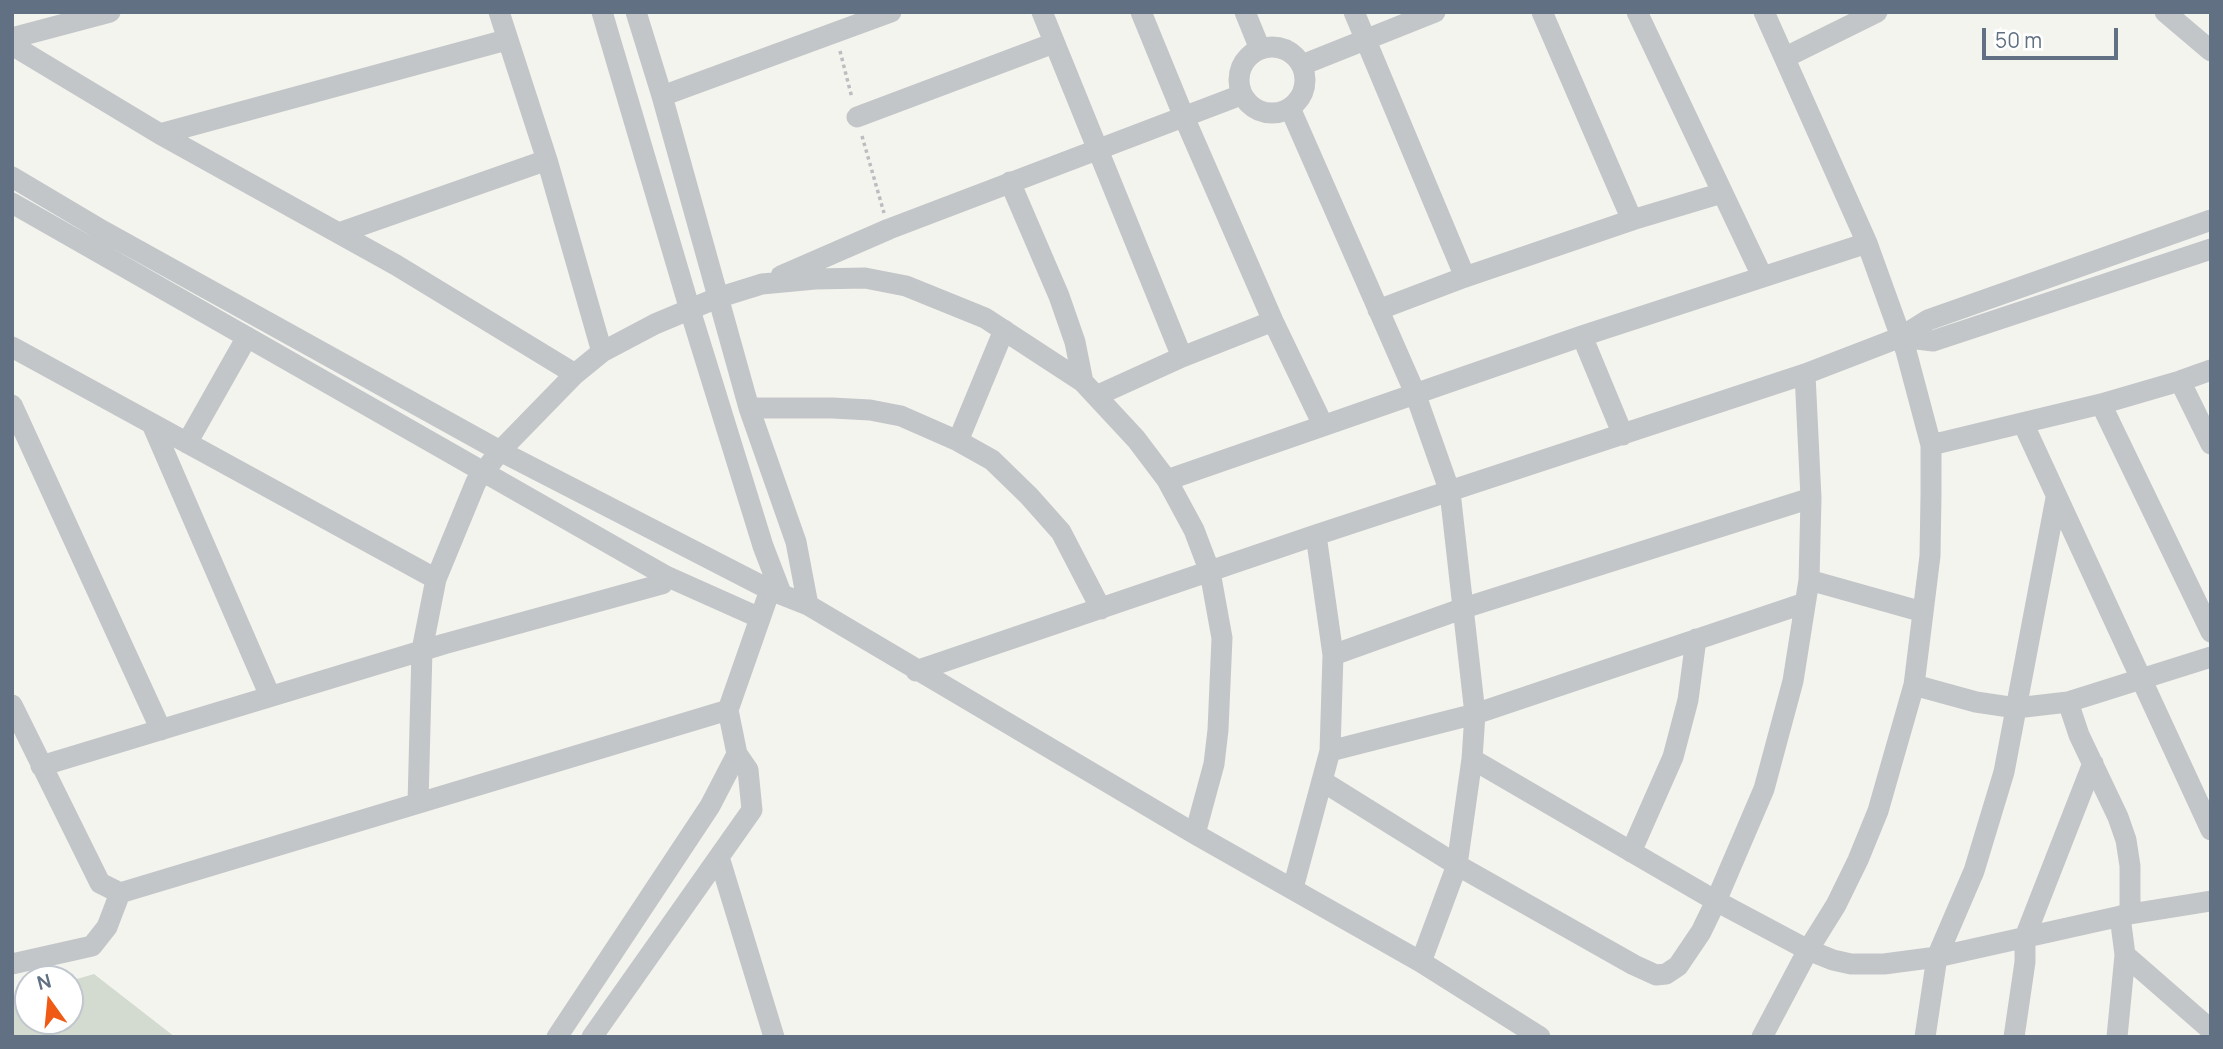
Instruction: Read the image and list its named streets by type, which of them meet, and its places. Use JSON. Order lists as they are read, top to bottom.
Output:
{
  "scale_bar": "50 m",
  "north": "top"
}
